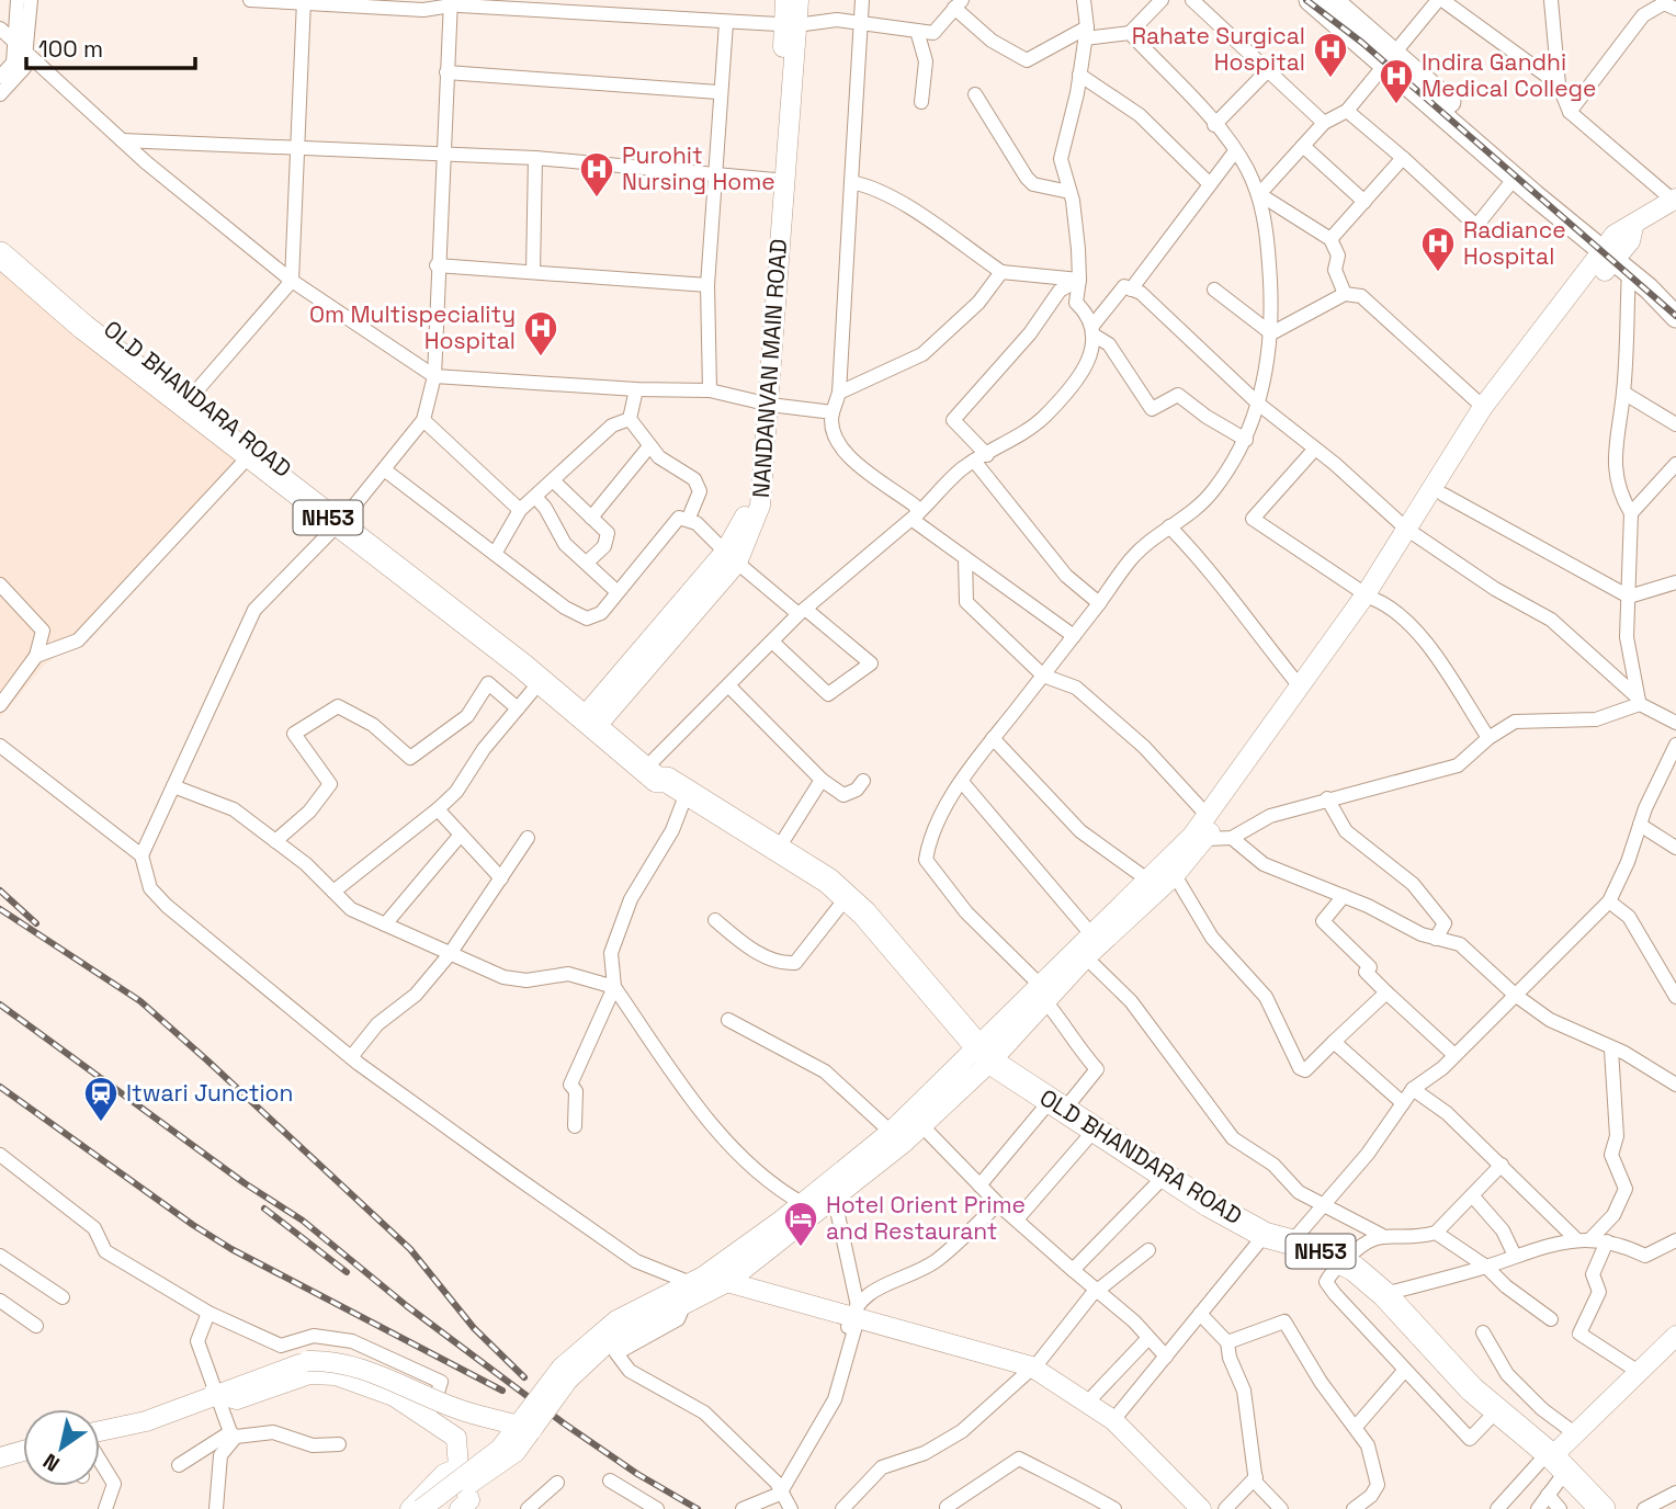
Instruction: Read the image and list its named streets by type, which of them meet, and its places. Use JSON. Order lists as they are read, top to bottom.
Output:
{
  "streets": {
    "highway": ["OLD BHANDARA ROAD", "NH53"],
    "main road": ["NANDANVAN MAIN ROAD"]
  },
  "crossings": [
    ["OLD BHANDARA ROAD", "NH53"]
  ],
  "places": {
    "hospital": [
      "Rahate Surgical Hospital",
      "Indira Gandhi Medical College",
      "Purohit Nursing Home",
      "Radiance Hospital",
      "Om Multispeciality Hospital"
    ],
    "station": ["Itwari Junction"],
    "hotel": ["Hotel Orient Prime and Restaurant"]
  },
  "scale_bar": "100 m",
  "north": "bottom left"
}
